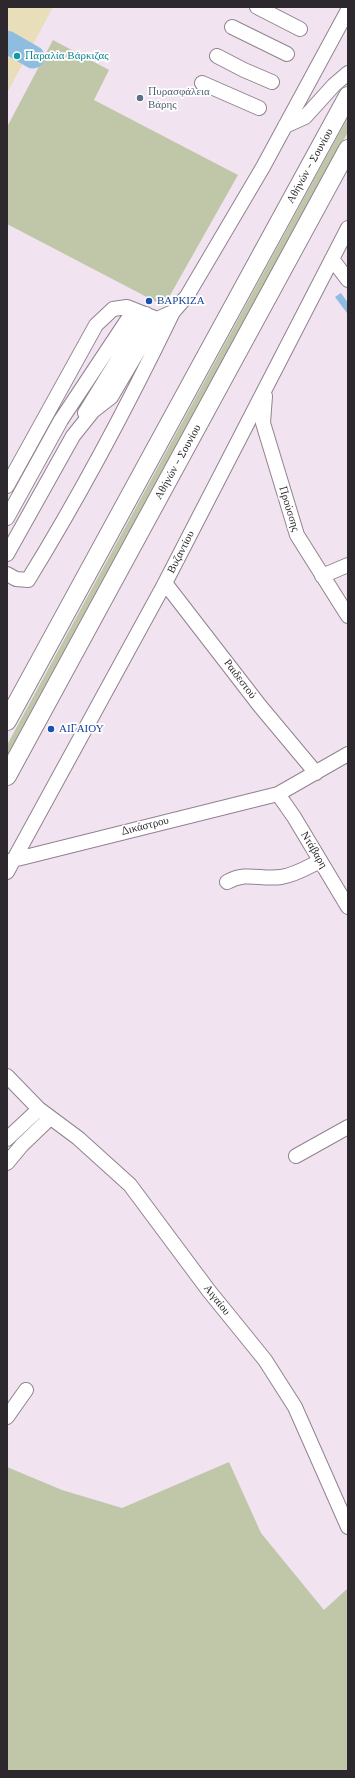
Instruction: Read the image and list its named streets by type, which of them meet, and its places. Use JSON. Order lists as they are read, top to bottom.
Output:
{
  "streets": {
    "main road": ["Αθήνών - Σουνίου"],
    "street": [
      "Προύσσης",
      "Βυζαντίου",
      "Ραιδεστού",
      "Δικάστρου",
      "Ντάβαρη",
      "Αιγαίου"
    ]
  },
  "crossings": [
    ["Προύσσης", "Βυζαντίου"],
    ["Βυζαντίου", "Ραιδεστού"],
    ["Βυζαντίου", "Δικάστρου"],
    ["Ραιδεστού", "Δικάστρου"],
    ["Δικάστρου", "Ντάβαρη"]
  ],
  "places": [
    "Παραλία Βάρκιζας",
    "Πυρασφάλεια Βάρης",
    "ΒΑΡΚΙΖΑ",
    "ΑΙΓΑΙΟΥ"
  ]
}
